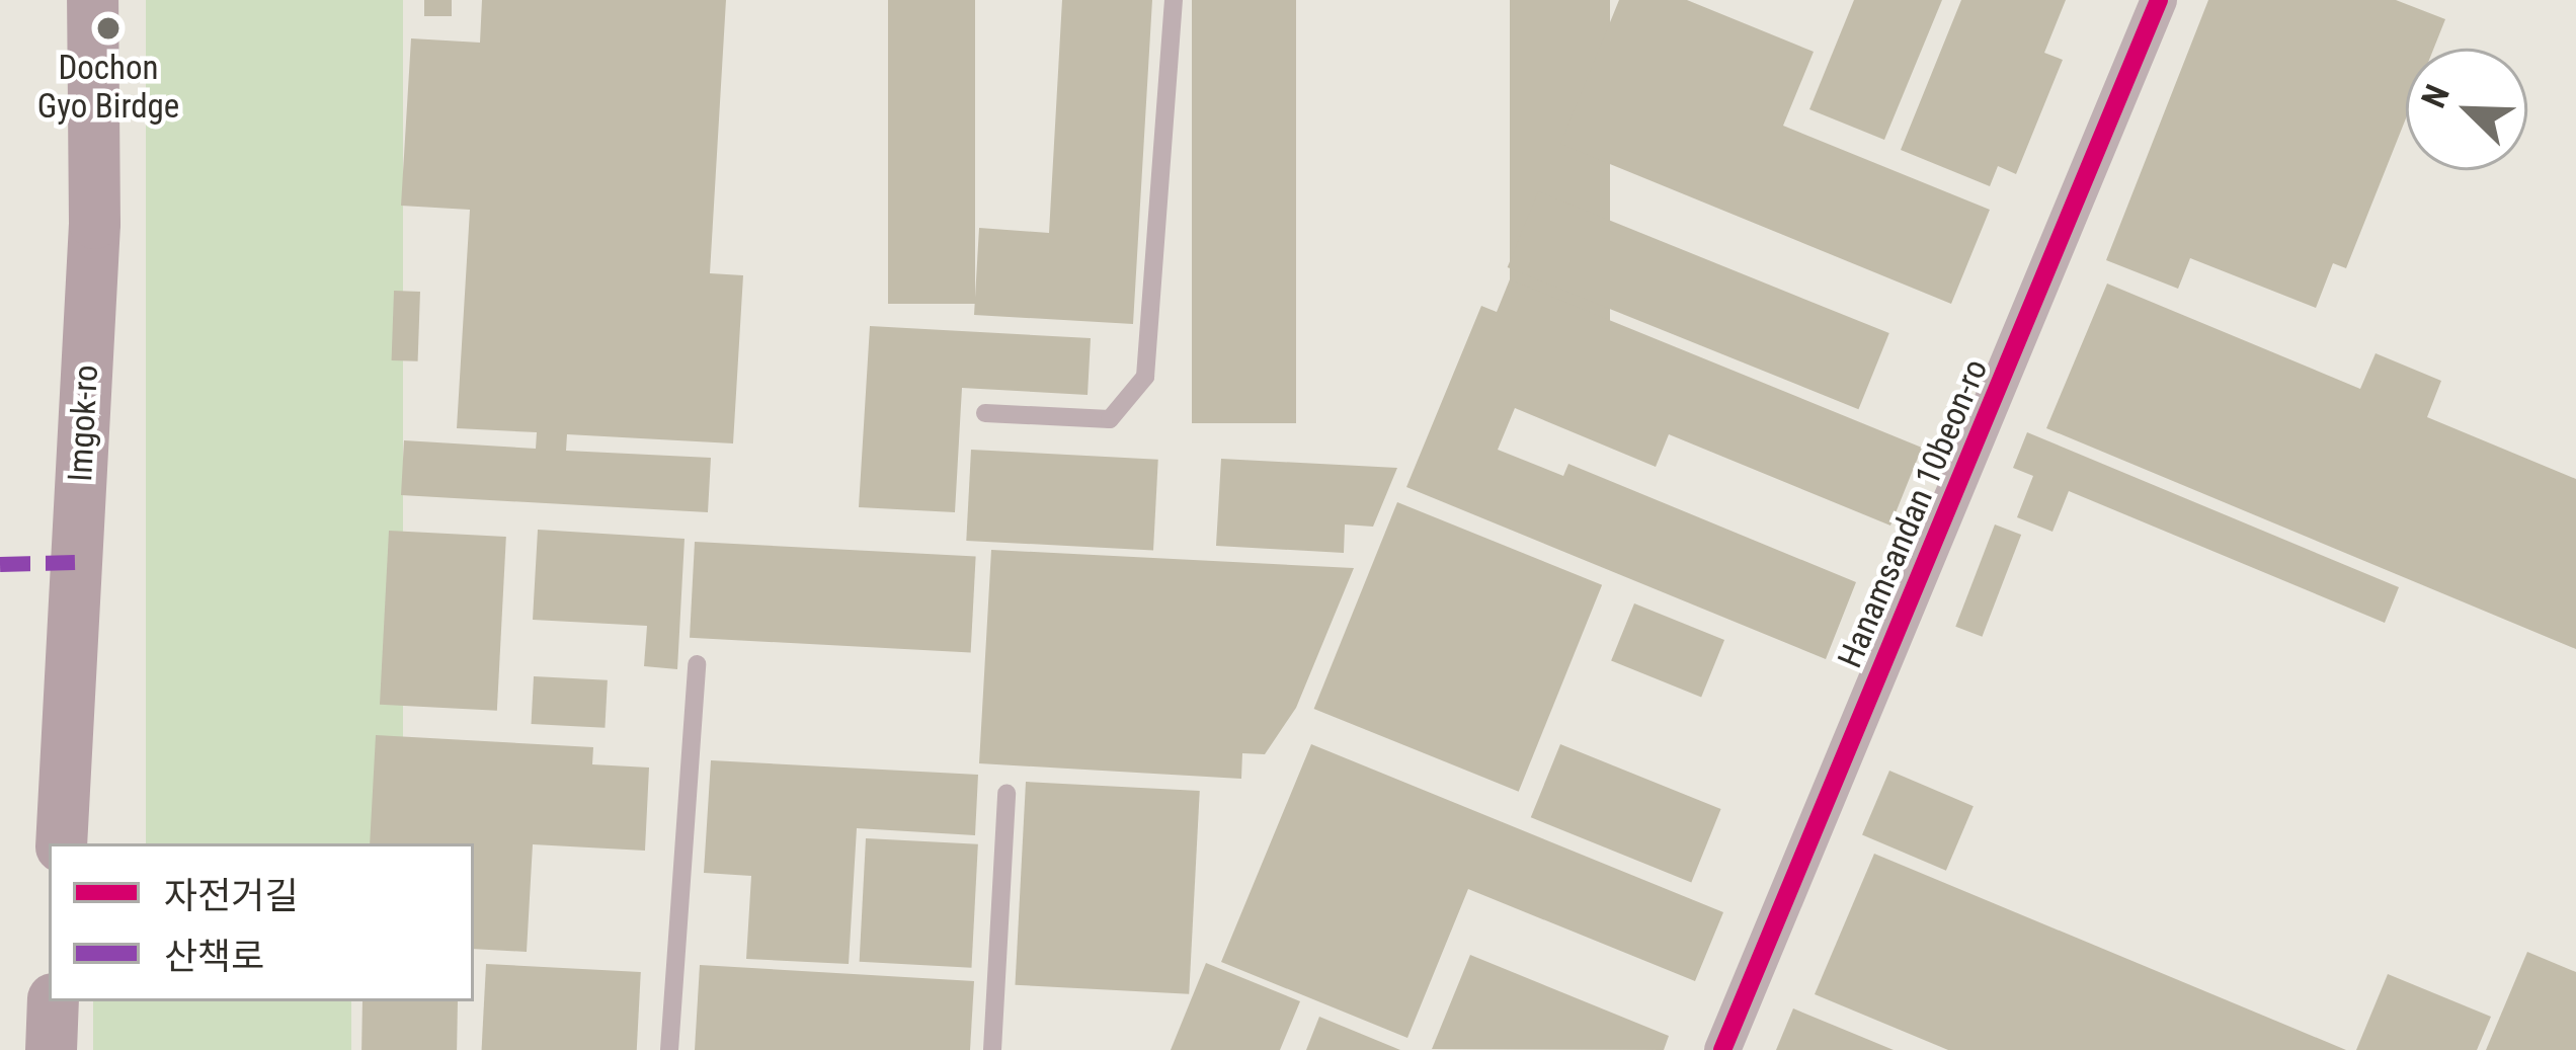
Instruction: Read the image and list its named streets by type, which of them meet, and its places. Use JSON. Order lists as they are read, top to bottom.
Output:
{
  "streets": {
    "main road": ["Imgok-ro"],
    "street": ["Hanamsandan 10beon-ro"]
  },
  "places": ["Dochon Gyo Birdge"],
  "legend": ["자전거길", "산책로"],
  "north": "top left"
}
